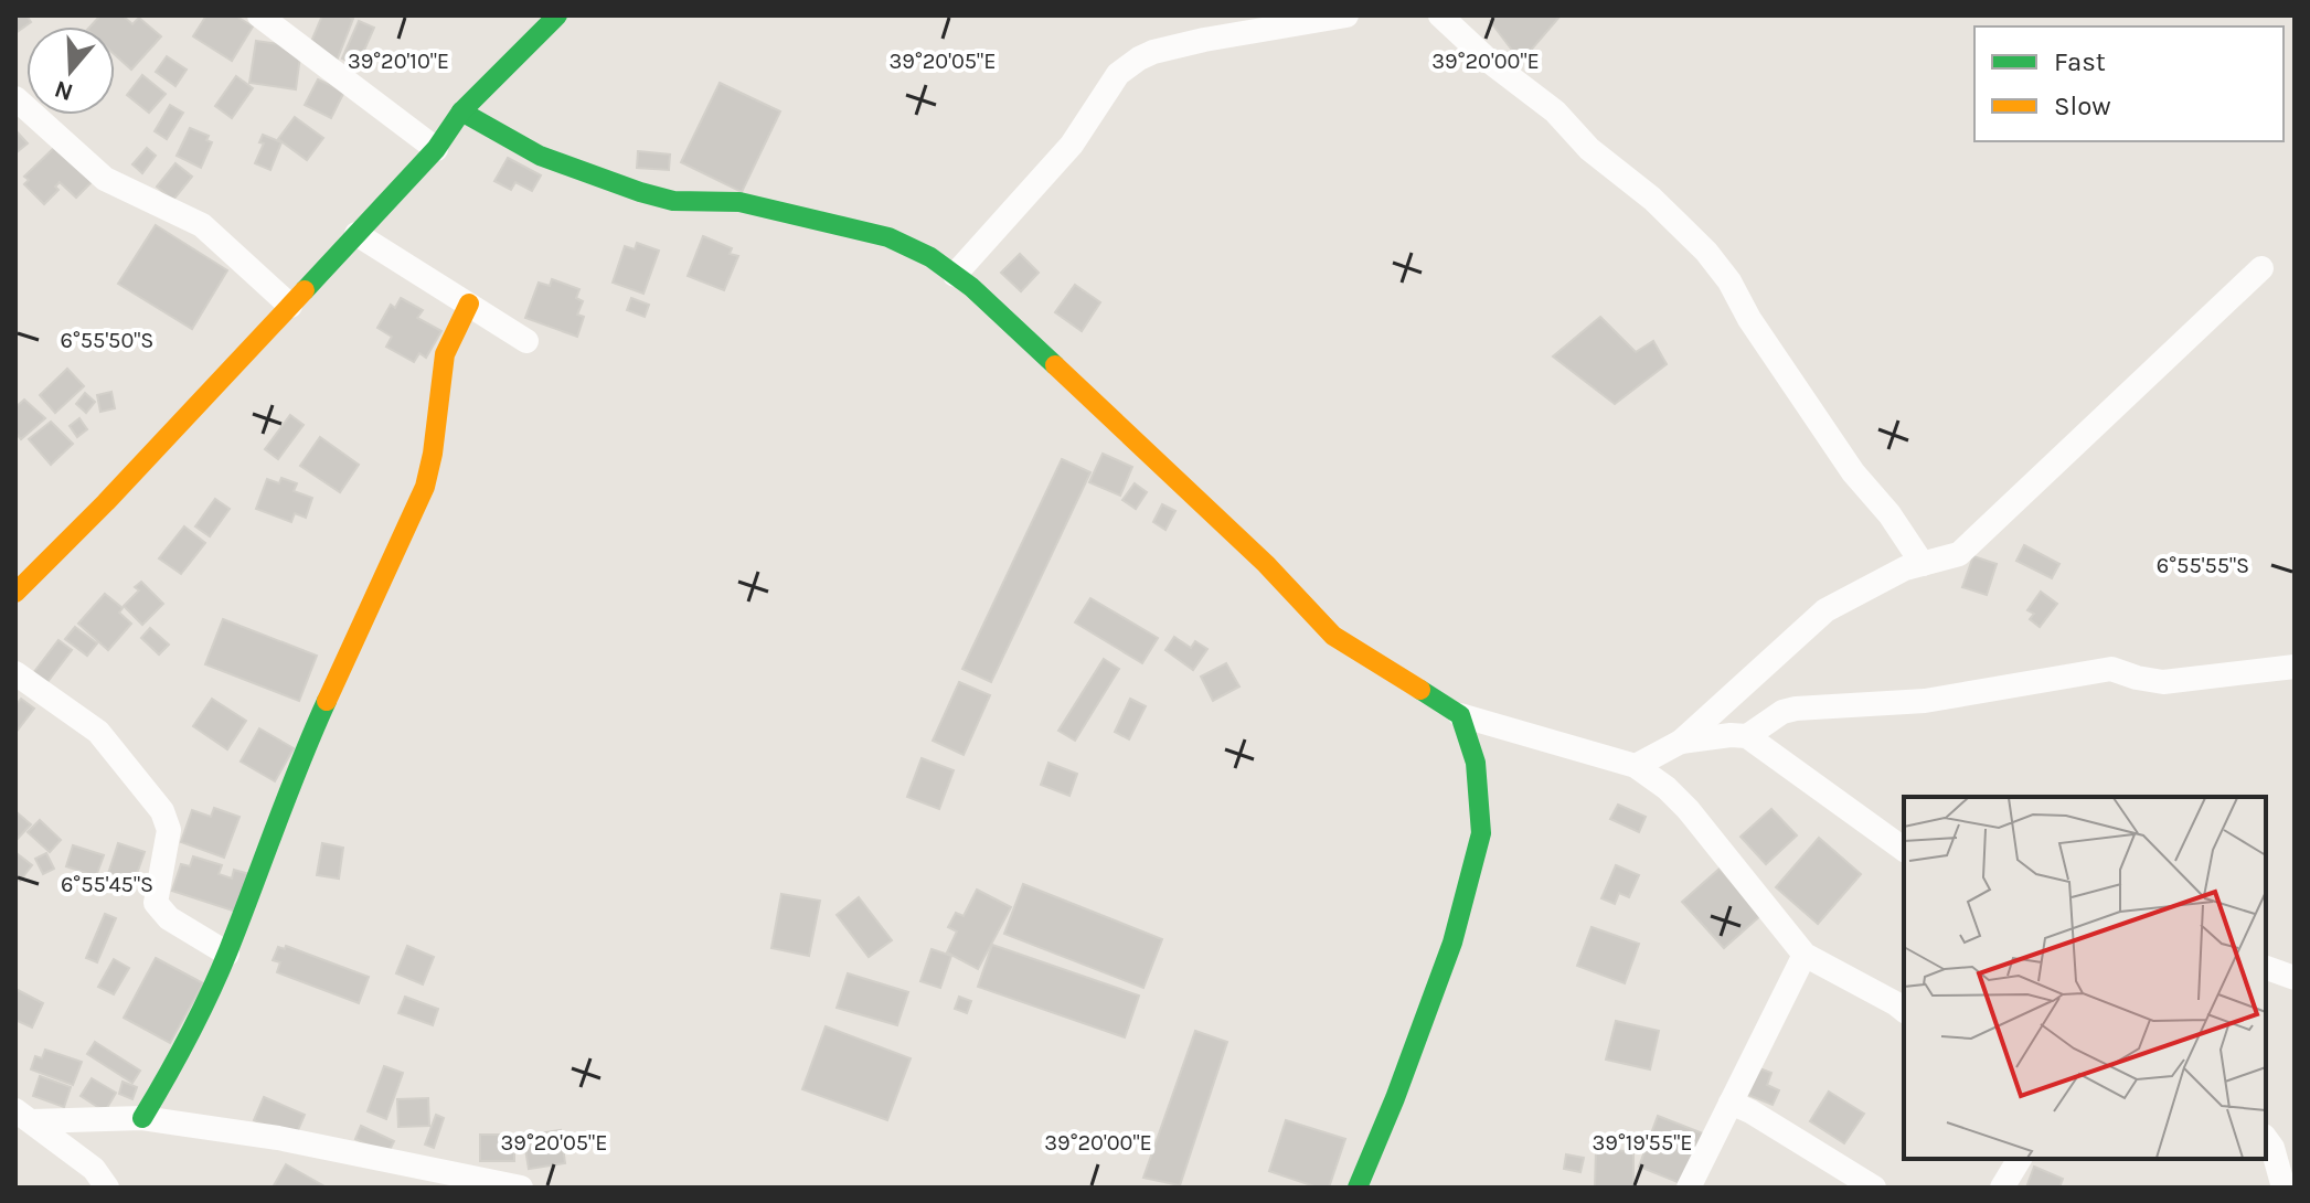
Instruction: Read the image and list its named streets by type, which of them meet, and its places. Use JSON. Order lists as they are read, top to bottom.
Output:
{
  "legend": ["Fast", "Slow"],
  "north": "bottom",
  "coordinates": [
    "39°20'10\"E",
    "39°20'05\"E",
    "39°20'00\"E",
    "6°55'50\"S",
    "6°55'55\"S",
    "6°55'45\"S",
    "39°19'55\"E"
  ]
}
